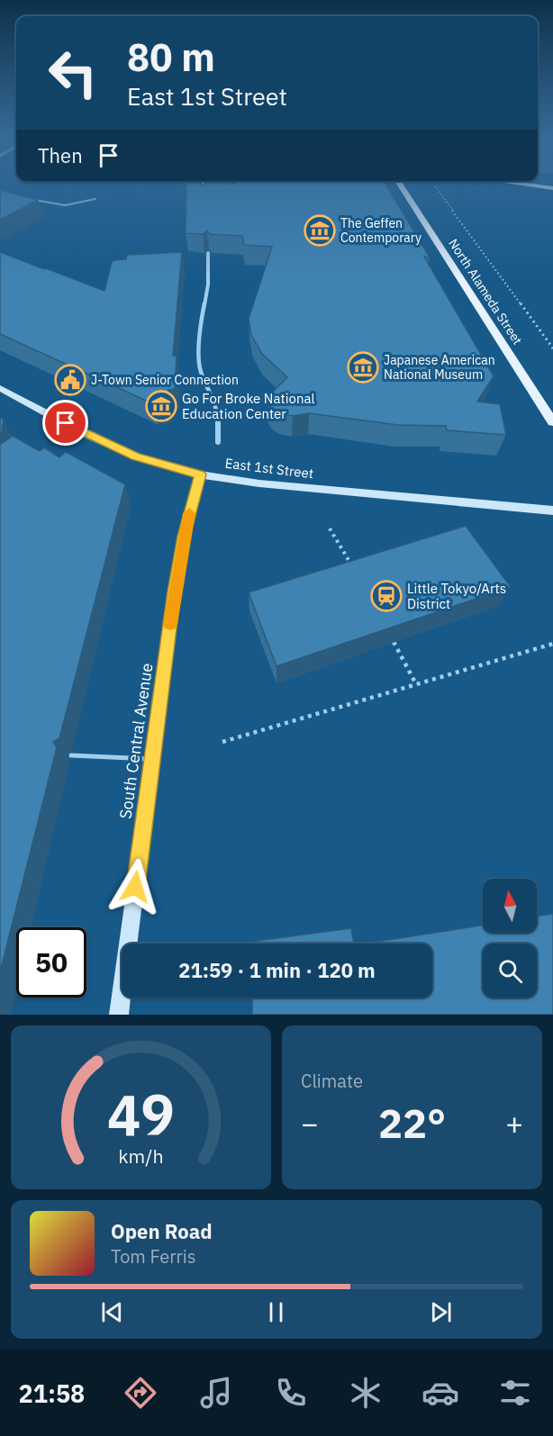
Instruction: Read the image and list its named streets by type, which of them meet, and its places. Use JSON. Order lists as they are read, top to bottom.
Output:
{
  "streets": {
    "main road": ["North Alameda Street", "East 1st Street", "South Central Avenue"]
  },
  "crossings": [
    ["East 1st Street", "South Central Avenue"]
  ],
  "places": {
    "museum": ["The Geffen Contemporary", "Japanese American National Museum", "Go For Broke National Education Center"],
    "public building": ["J-Town Senior Connection"],
    "station": ["Little Tokyo/Arts District"]
  },
  "north": "top",
  "page": {
    "turn": ["80 m", "East 1st Street"],
    "then": "Then",
    "limit": "50",
    "trip": "21:59 · 1 min · 120 m",
    "tile": "Climate",
    "heat": ["−", "22°", "+"],
    "song": ["Open Road", "Tom Ferris"],
    "tabs": "21:58",
    "gauge": ["49", "km/h"]
  }
}
